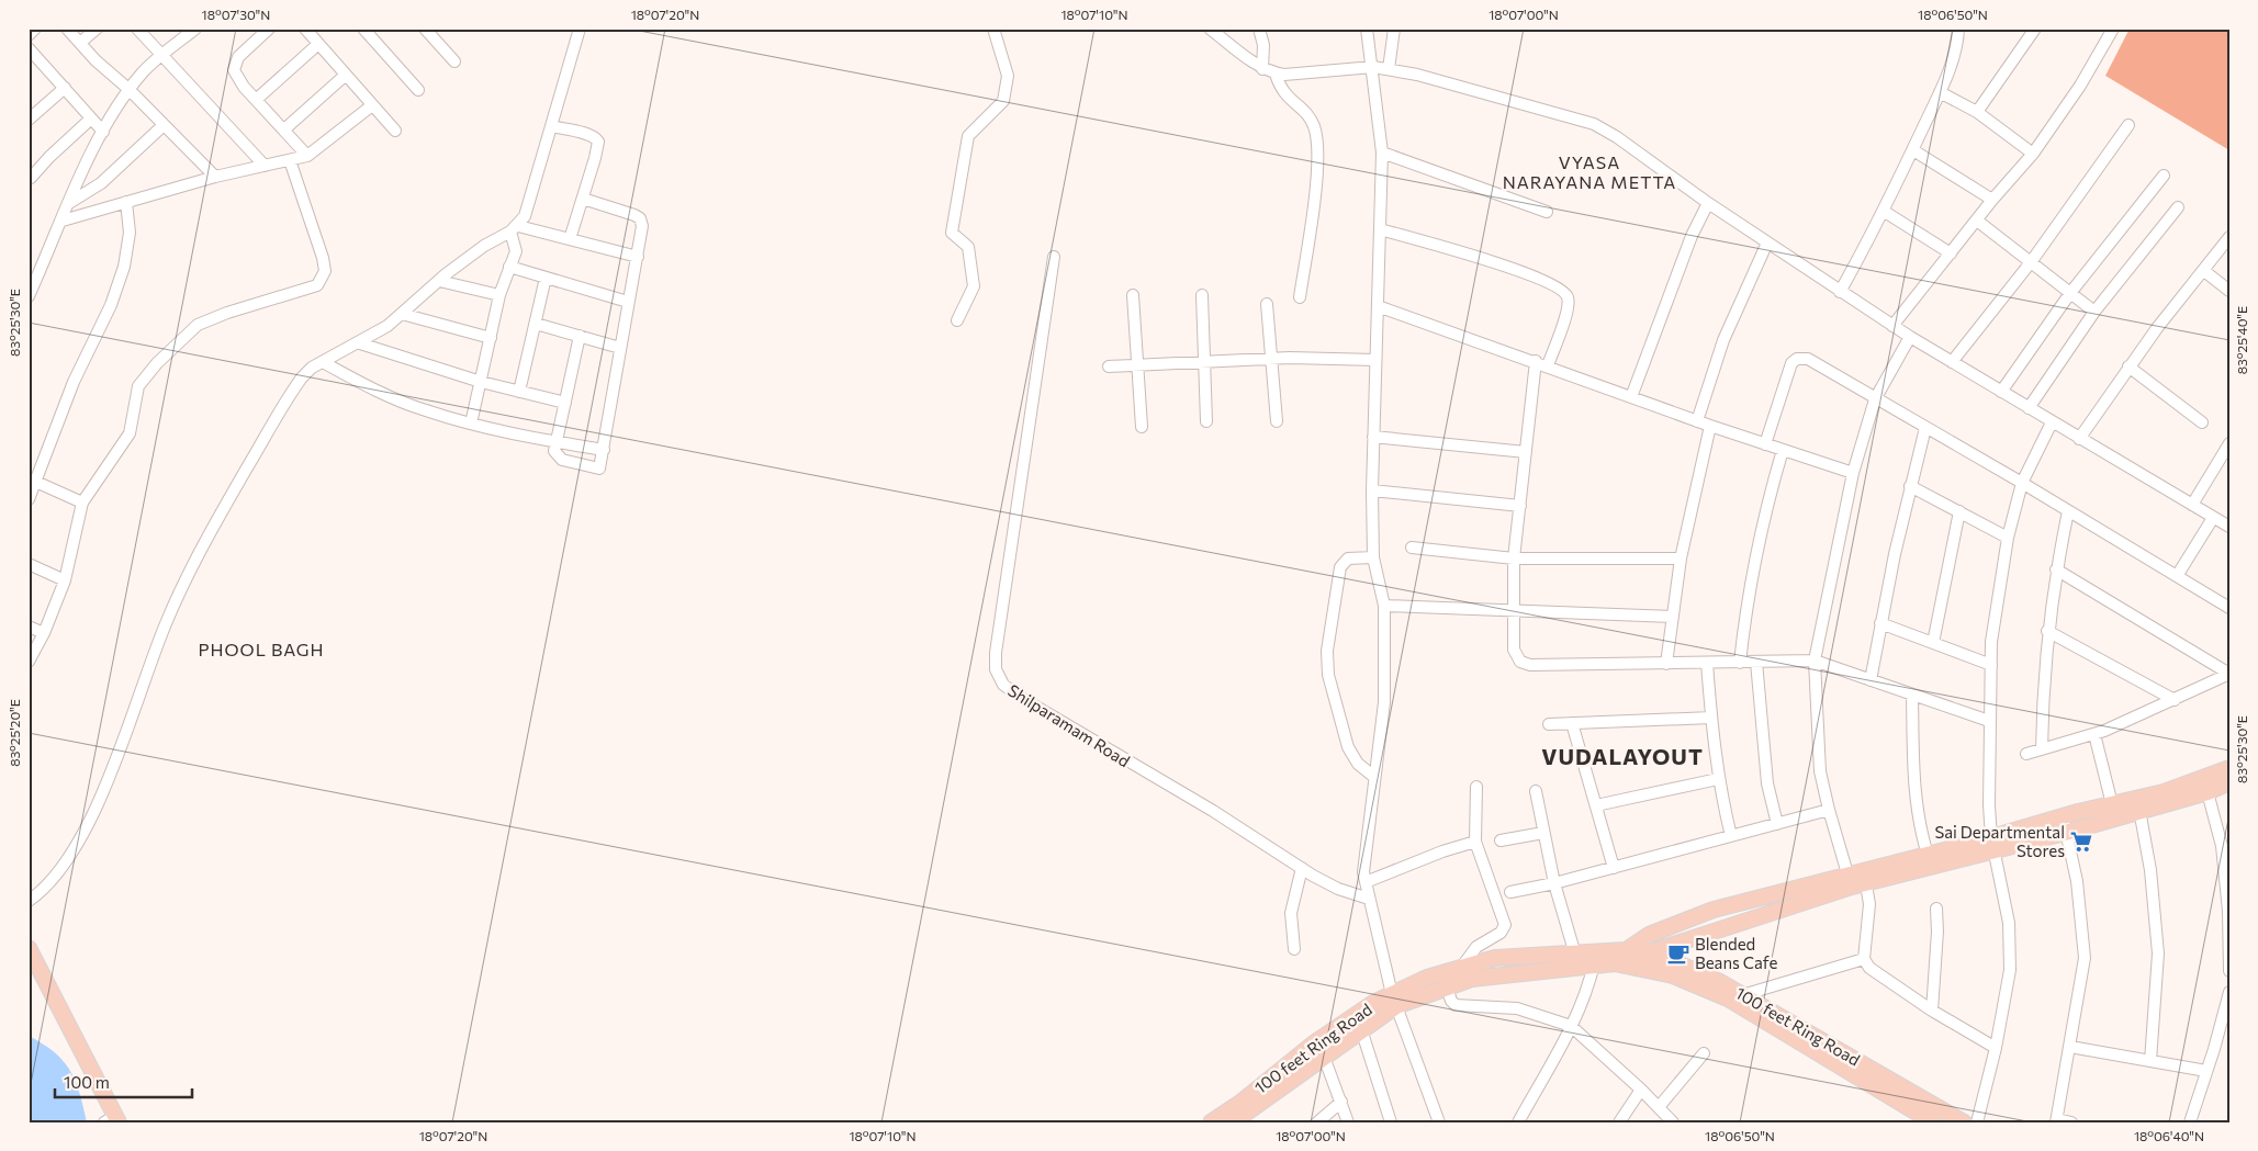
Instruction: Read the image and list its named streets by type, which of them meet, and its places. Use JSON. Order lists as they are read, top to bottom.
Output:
{
  "streets": {
    "main road": ["100 feet Ring Road"],
    "street": ["Shilparamam Road"]
  },
  "districts": ["VYASA NARAYANA METTA", "PHOOL BAGH", "VUDALAYOUT"],
  "places": {
    "supermarket": ["Sai Departmental Stores"],
    "cafe": ["Blended Beans Cafe"]
  },
  "scale_bar": "100 m",
  "coordinates": [
    "18°07'30\"N",
    "18°07'20\"N",
    "18°07'10\"N",
    "18°07'00\"N",
    "18°06'50\"N",
    "83°25'30\"E",
    "83°25'40\"E",
    "83°25'20\"E",
    "18°06'40\"N"
  ]
}
